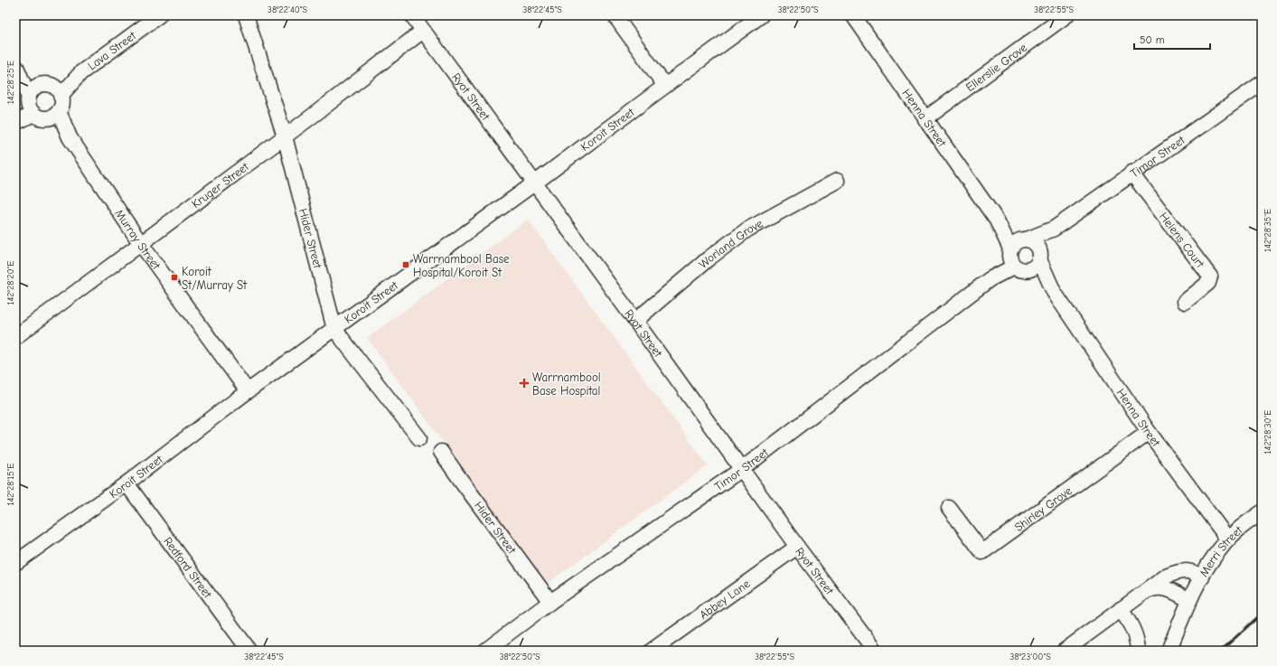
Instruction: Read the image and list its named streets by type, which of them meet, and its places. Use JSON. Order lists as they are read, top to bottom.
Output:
{
  "streets": {
    "street": [
      "Lava Street",
      "Ellerslie Grove",
      "Ryot Street",
      "Henna Street",
      "Koroit Street",
      "Timor Street",
      "Kruger Street",
      "Hider Street",
      "Murray Street",
      "Helens Court",
      "Worland Grove",
      "Shirley Grove",
      "Merri Street",
      "Redford Street",
      "Abbey Lane"
    ]
  },
  "crossings": [
    ["Lava Street", "Murray Street"],
    ["Ellerslie Grove", "Henna Street"],
    ["Ryot Street", "Koroit Street"],
    ["Ryot Street", "Timor Street"],
    ["Ryot Street", "Kruger Street"],
    ["Ryot Street", "Worland Grove"],
    ["Ryot Street", "Abbey Lane"],
    ["Henna Street", "Timor Street"],
    ["Henna Street", "Shirley Grove"],
    ["Henna Street", "Merri Street"],
    ["Koroit Street", "Hider Street"],
    ["Koroit Street", "Murray Street"],
    ["Koroit Street", "Redford Street"],
    ["Timor Street", "Hider Street"],
    ["Timor Street", "Helens Court"],
    ["Kruger Street", "Hider Street"],
    ["Kruger Street", "Murray Street"]
  ],
  "places": {
    "transit": ["Warrnambool Base Hospital/Koroit St", "Koroit St/Murray St"],
    "health": ["Warrnambool Base Hospital"]
  },
  "scale_bar": "50 m",
  "coordinates": [
    "38°22'40\"S",
    "38°22'45\"S",
    "38°22'50\"S",
    "38°22'55\"S",
    "142°28'25\"E",
    "142°28'35\"E",
    "142°28'20\"E",
    "142°28'30\"E",
    "142°28'15\"E",
    "38°23'00\"S"
  ]
}
